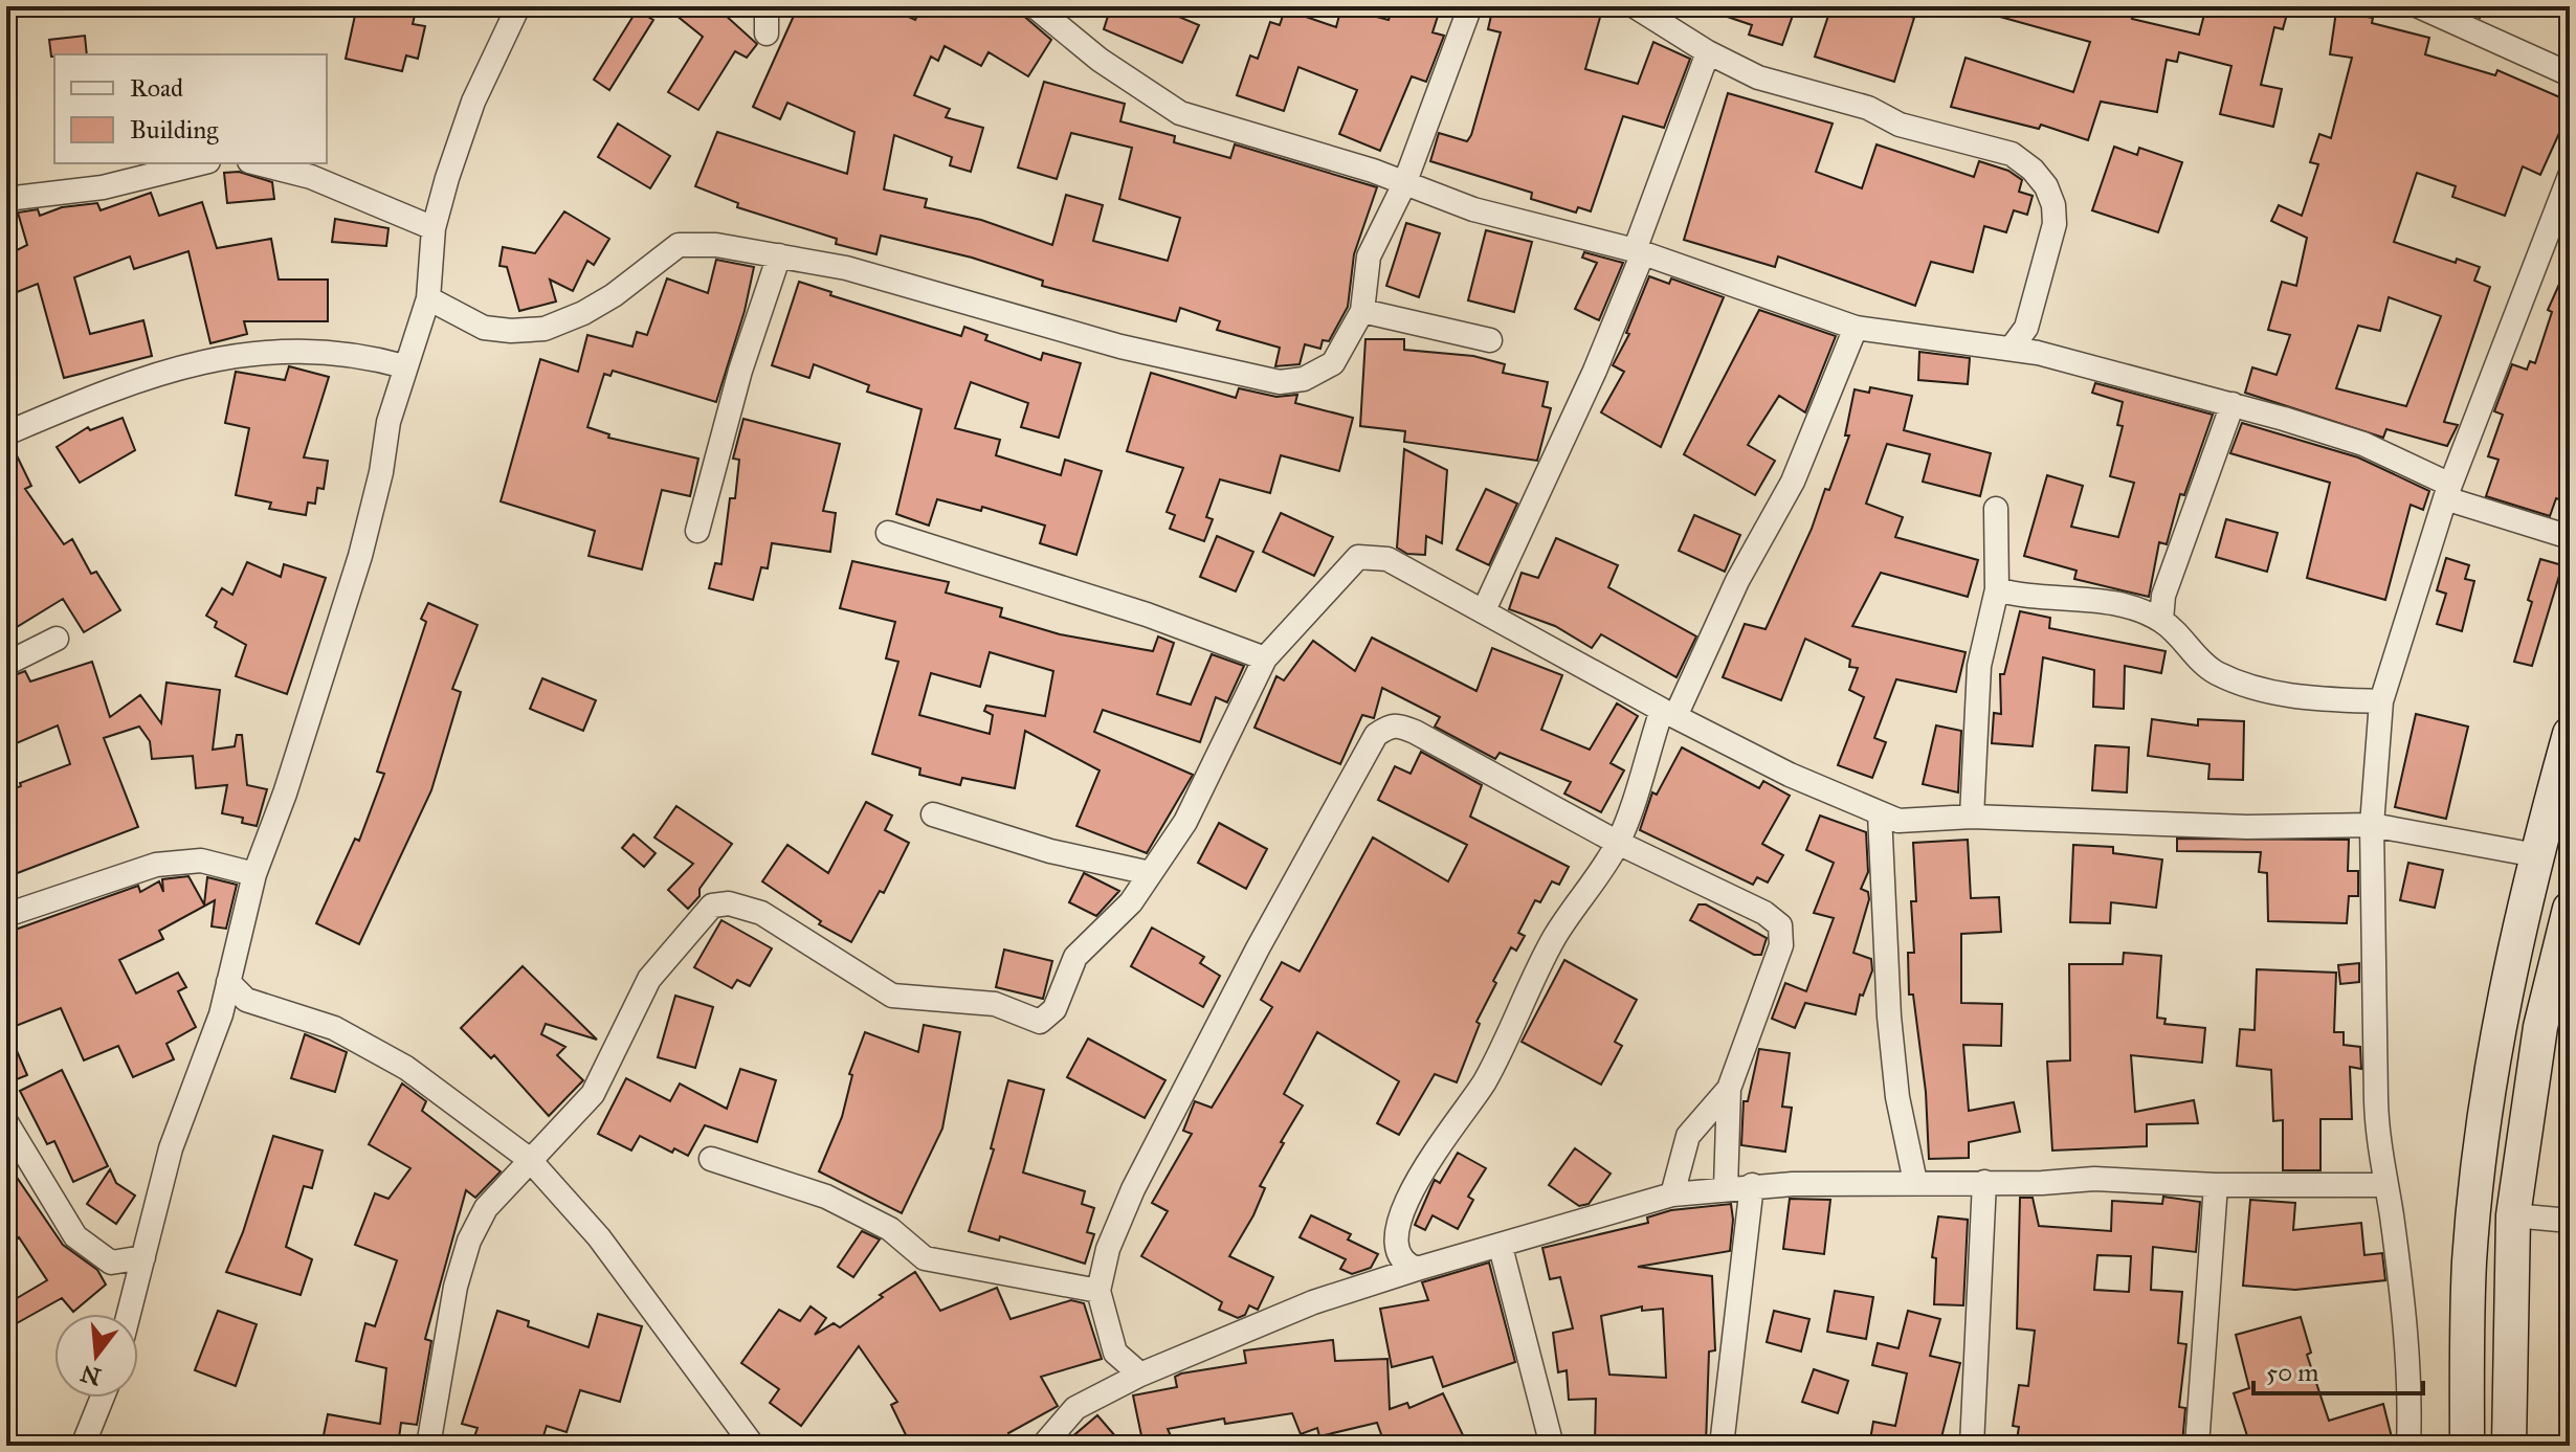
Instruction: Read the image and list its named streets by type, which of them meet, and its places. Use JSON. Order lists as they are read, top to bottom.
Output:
{
  "legend": ["Road", "Building"],
  "scale_bar": "50 m",
  "north": "bottom"
}
